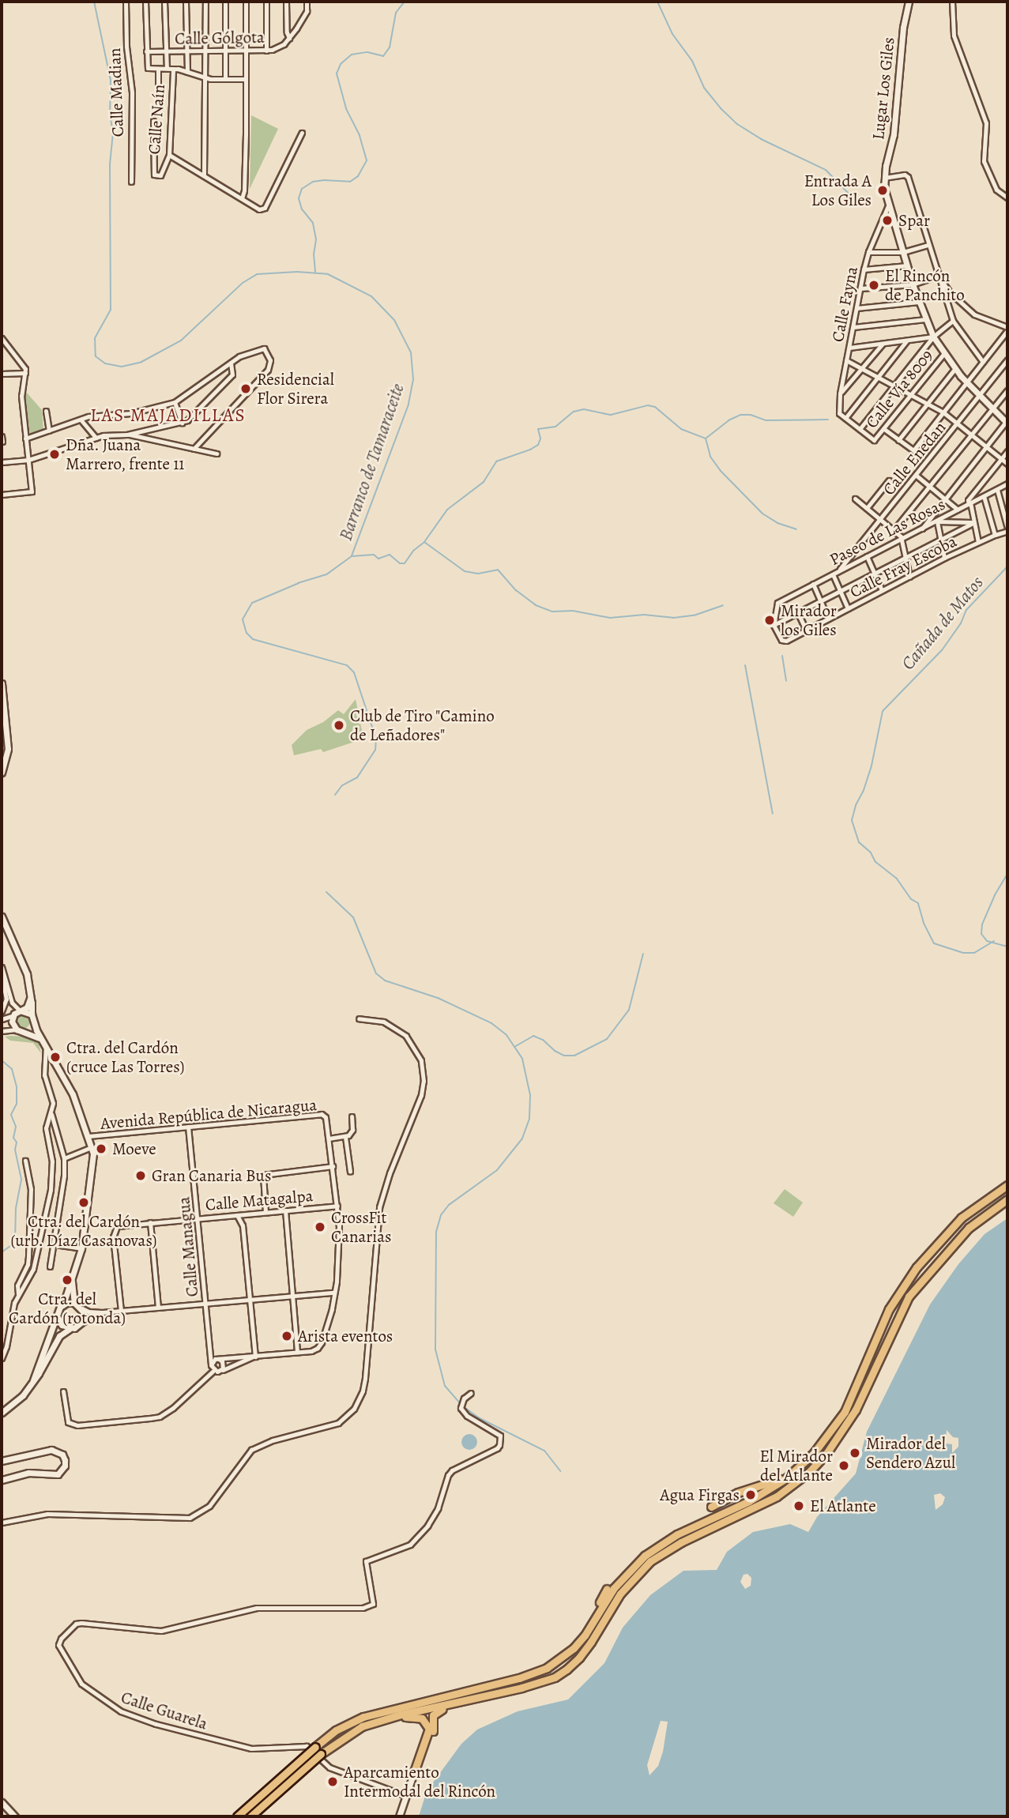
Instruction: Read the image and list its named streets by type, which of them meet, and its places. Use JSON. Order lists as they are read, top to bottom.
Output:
{
  "streets": {
    "street": [
      "Calle Gólgota",
      "Lugar Los Giles",
      "Calle Madian",
      "Calle Naín",
      "Calle Fayna",
      "Calle Vía 8009",
      "Calle Enedan",
      "Paseo de Las Rosas",
      "Calle Fray Escoba",
      "Avenida República de Nicaragua",
      "Calle Matagalpa",
      "Calle Managua",
      "Calle Guarela"
    ]
  },
  "crossings": [
    ["Calle Enedan", "Paseo de Las Rosas"],
    ["Paseo de Las Rosas", "Calle Fray Escoba"],
    ["Avenida República de Nicaragua", "Calle Managua"],
    ["Calle Matagalpa", "Calle Managua"]
  ],
  "districts": ["LAS MAJADILLAS"],
  "water": ["Barranco de Tamaraceite", "Cañada de Matos"],
  "places": [
    "Entrada A Los Giles",
    "Spar",
    "El Rincón de Panchito",
    "Residencial Flor Sirera",
    "Dña. Juana Marrero, frente 11",
    "Mirador los Giles",
    "Club de Tiro \"Camino de Leñadores\"",
    "Ctra. del Cardón (cruce Las Torres)",
    "Moeve",
    "Gran Canaria Bus",
    "Ctra. del Cardón (urb. Díaz Casanovas)",
    "CrossFit Canarias",
    "Ctra. del Cardón (rotonda)",
    "Arista eventos",
    "Mirador del Sendero Azul",
    "El Mirador del Atlante",
    "Agua Firgas",
    "El Atlante",
    "Aparcamiento Intermodal del Rincón"
  ]
}
